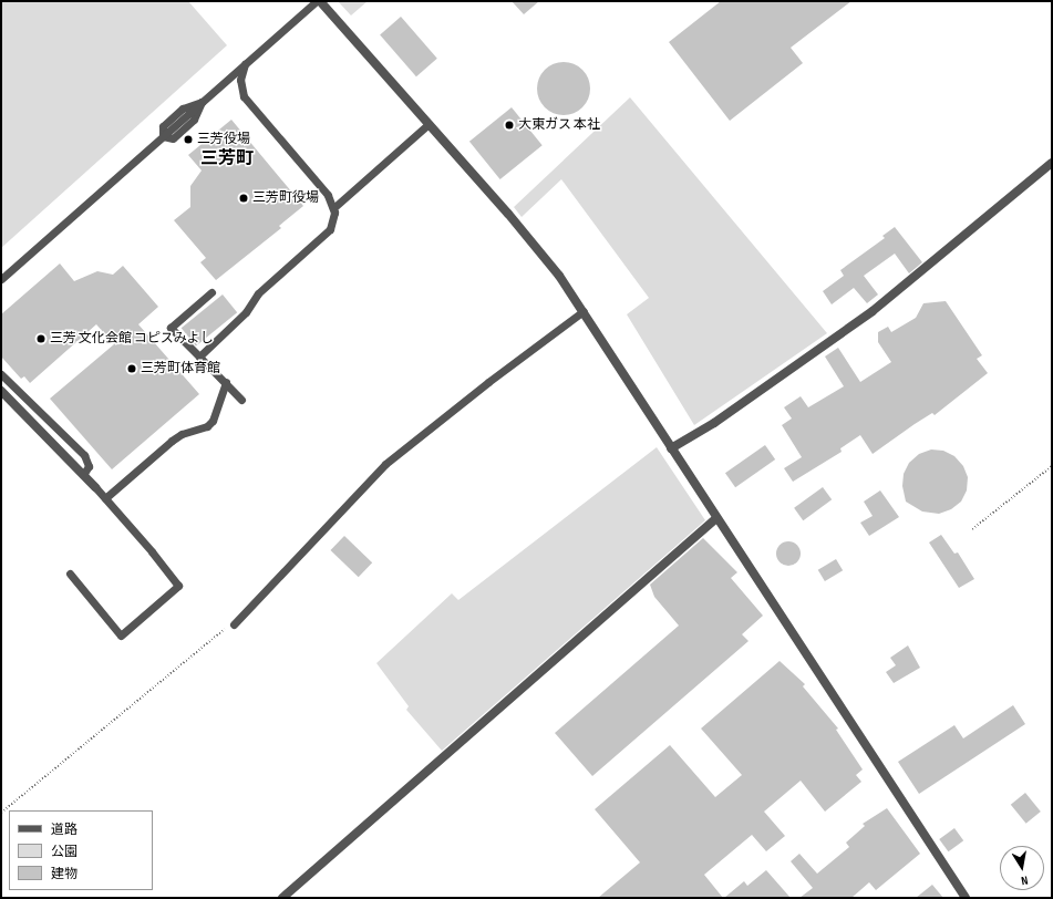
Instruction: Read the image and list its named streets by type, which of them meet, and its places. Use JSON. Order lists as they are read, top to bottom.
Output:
{
  "districts": ["三芳町"],
  "places": [
    "大東ガス 本社",
    "三芳役場",
    "三芳町役場",
    "三芳 文化会館 コピスみよし",
    "三芳町体育館"
  ],
  "legend": ["道路", "公園", "建物"],
  "north": "bottom"
}
